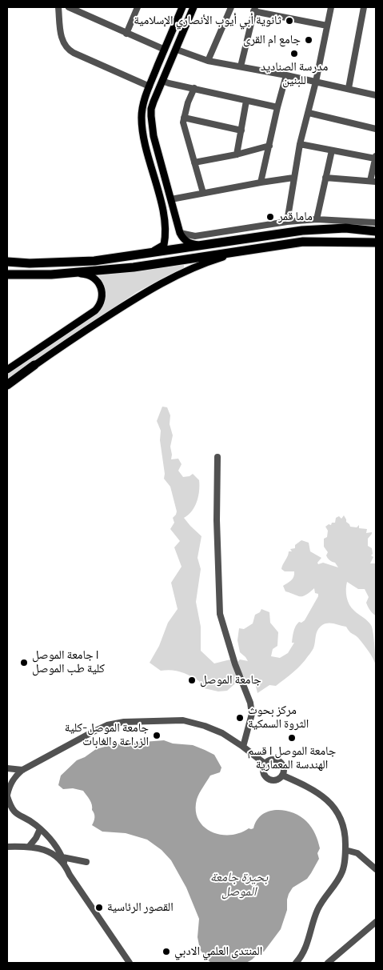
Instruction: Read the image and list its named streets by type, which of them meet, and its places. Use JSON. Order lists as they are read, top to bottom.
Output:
{
  "water": ["بحيرة جامعة الموصل"],
  "places": [
    "ثانوية أبي أيوب الأنصاري الإسلامية",
    "جامع ام القرى",
    "مدرسة الصناديد للبنين",
    "ماما قمر",
    "جامعة الموصل | كلية طب الموصل",
    "جامعة الموصل",
    "مركز بحوث الثروة السمكية",
    "جامعة الموصل-كلية الزراعة والغابات",
    "جامعة الموصل | قسم الهندسة المعمارية",
    "القصور الرئاسية",
    "المنتدى العلمي الادبي"
  ]
}
